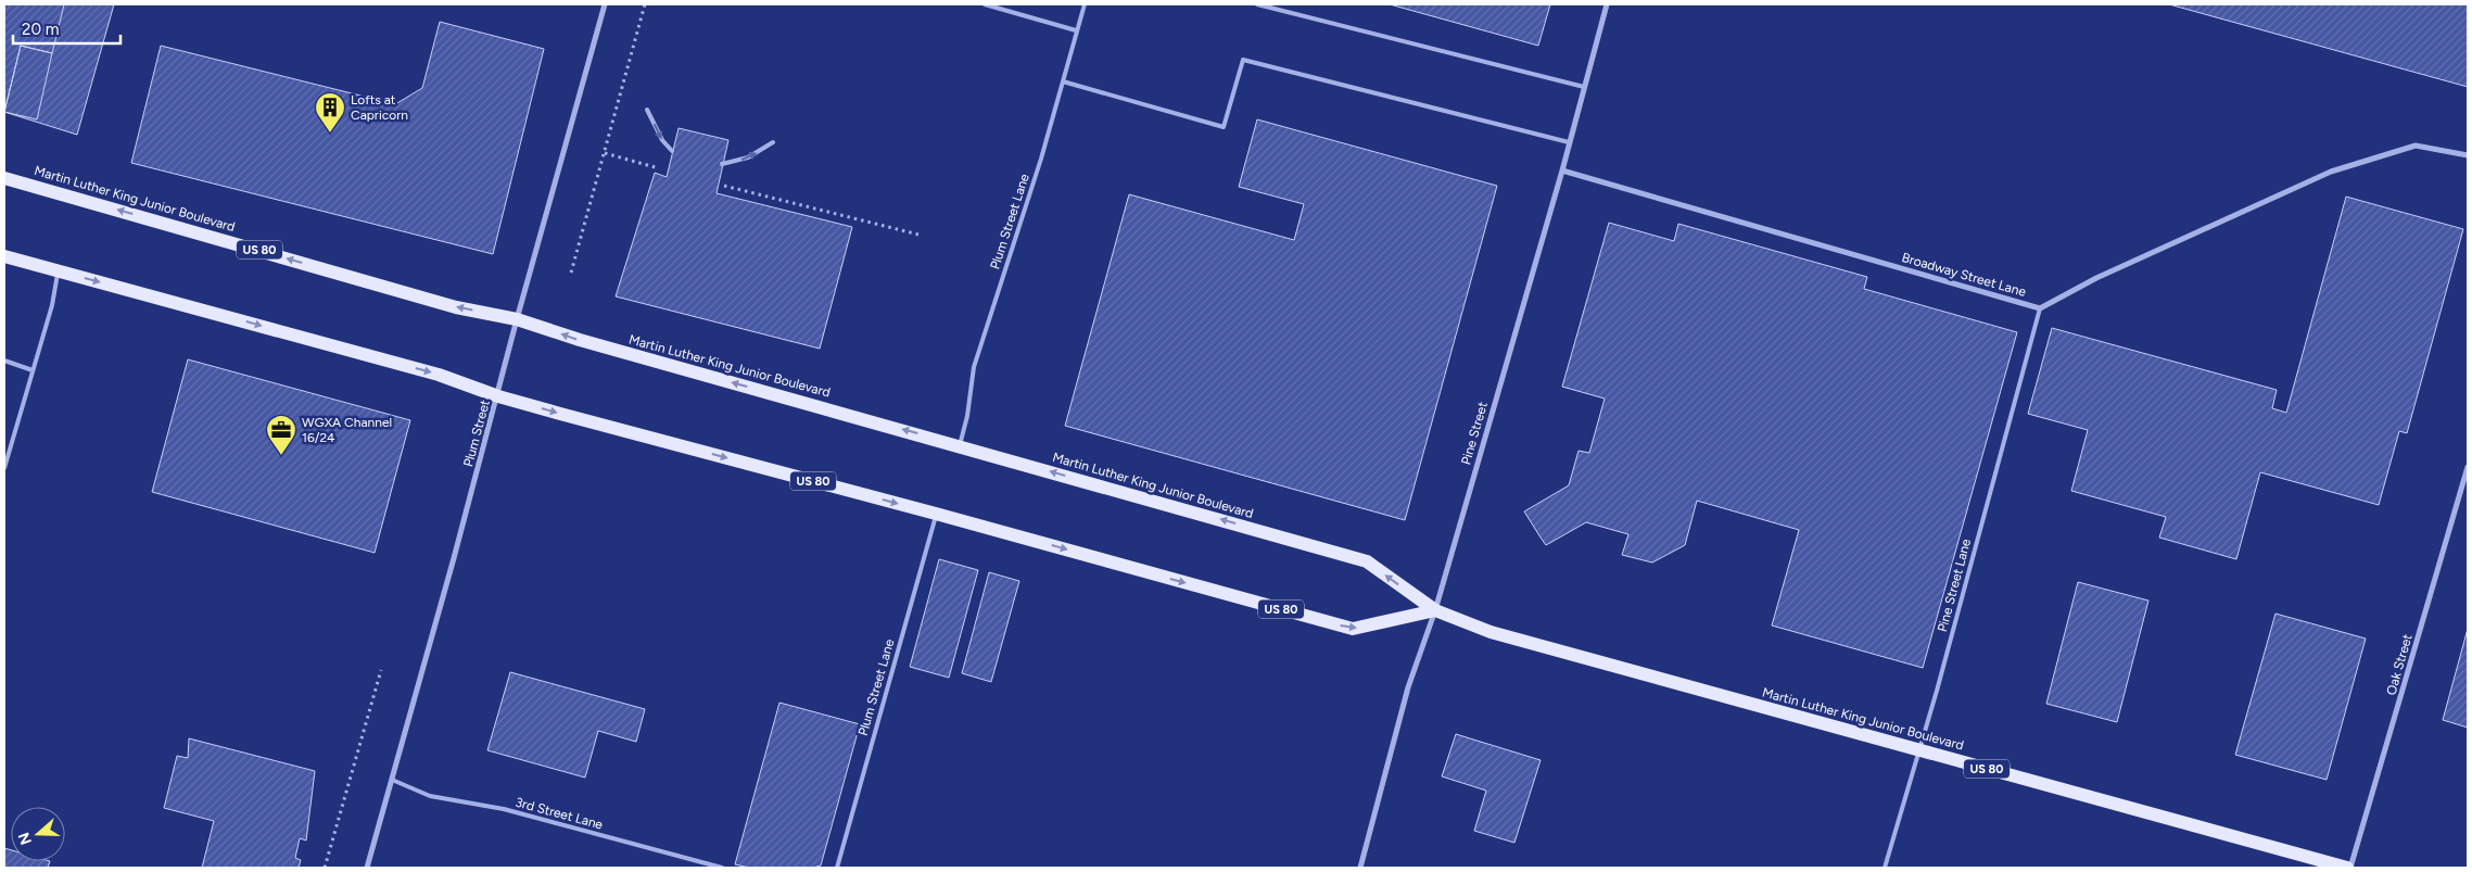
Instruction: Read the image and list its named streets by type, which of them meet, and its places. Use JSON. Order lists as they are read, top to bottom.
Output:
{
  "streets": {
    "main road": ["Martin Luther King Junior Boulevard", "US 80"],
    "street": [
      "Broadway Street Lane",
      "Plum Street",
      "Pine Street",
      "Oak Street"
    ],
    "lane": ["Plum Street Lane", "Pine Street Lane", "3rd Street Lane"]
  },
  "crossings": [
    ["Martin Luther King Junior Boulevard", "Plum Street Lane"],
    ["Martin Luther King Junior Boulevard", "US 80"],
    ["Martin Luther King Junior Boulevard", "Plum Street"],
    ["Martin Luther King Junior Boulevard", "Pine Street"],
    ["Martin Luther King Junior Boulevard", "Pine Street Lane"],
    ["Martin Luther King Junior Boulevard", "Oak Street"],
    ["Plum Street Lane", "US 80"],
    ["US 80", "Plum Street"],
    ["US 80", "Pine Street"],
    ["Broadway Street Lane", "Pine Street"],
    ["Broadway Street Lane", "Pine Street Lane"],
    ["Plum Street", "3rd Street Lane"]
  ],
  "places": {
    "building": ["Lofts at Capricorn"],
    "office": ["WGXA Channel 16/24"]
  },
  "scale_bar": "20 m",
  "north": "left"
}
